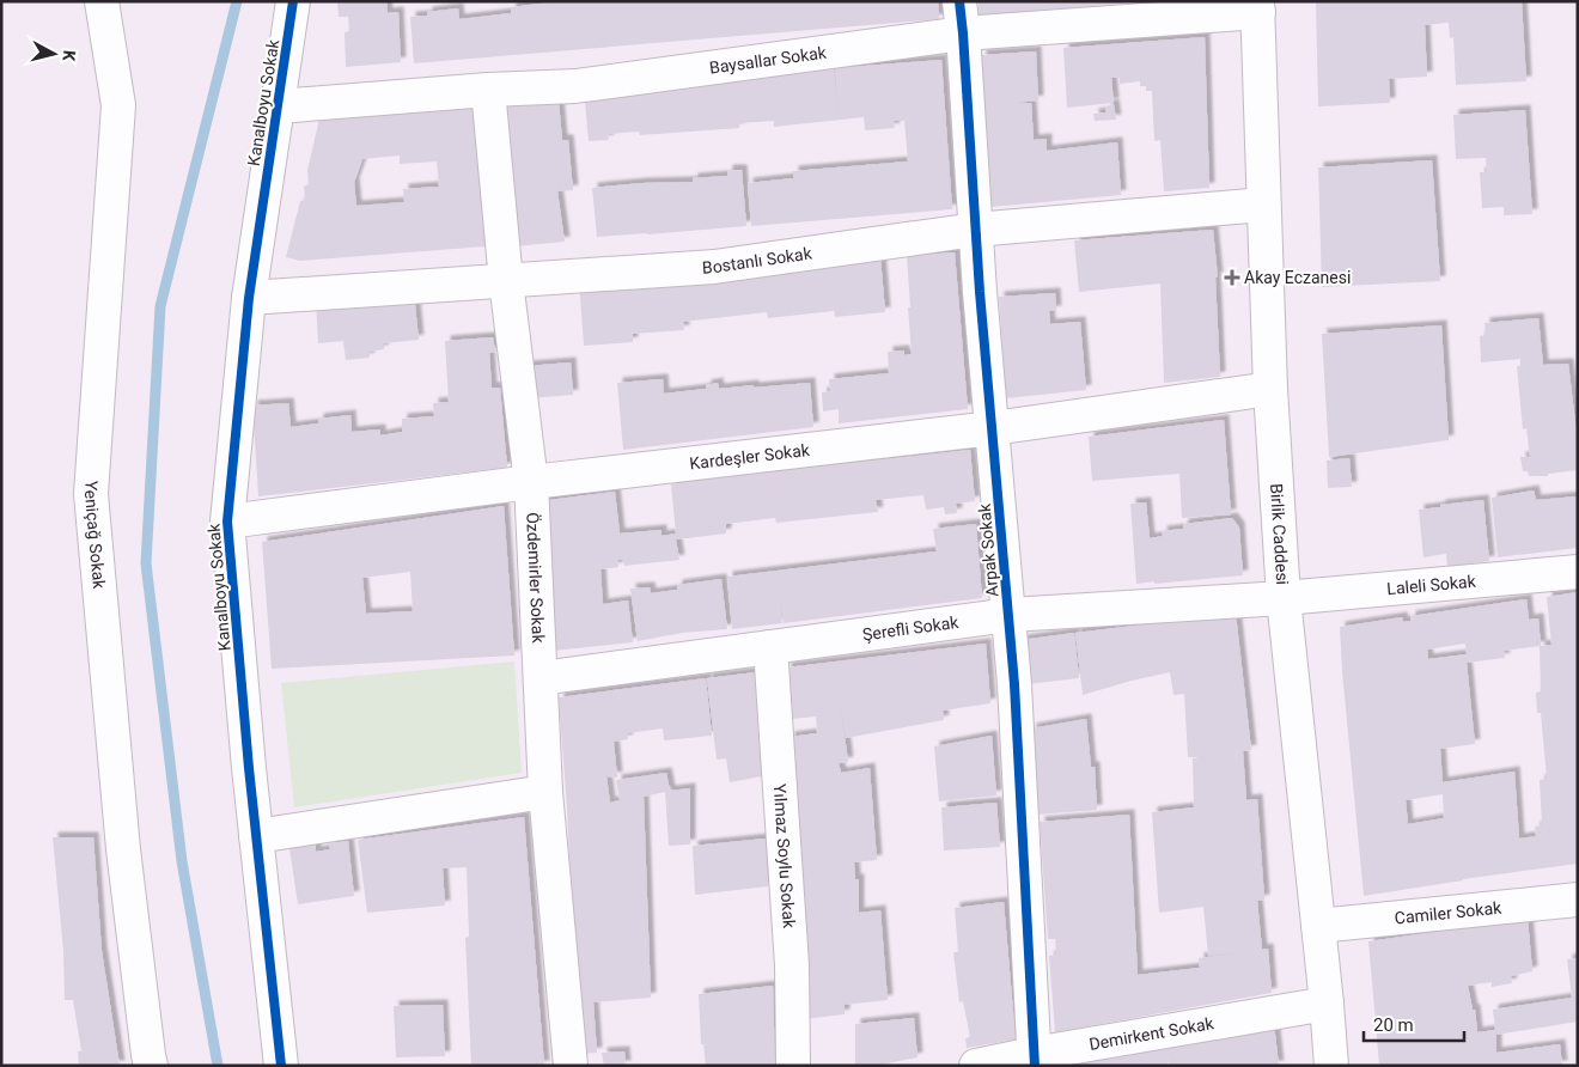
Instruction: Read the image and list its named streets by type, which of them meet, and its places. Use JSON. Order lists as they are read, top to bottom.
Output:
{
  "streets": {
    "street": [
      "Baysallar Sokak",
      "Kanalboyu Sokak",
      "Bostanlı Sokak",
      "Kardeşler Sokak",
      "Yeniçağ Sokak",
      "Birlik Caddesi",
      "Arpak Sokak",
      "Özdemirler Sokak",
      "Laleli Sokak",
      "Şerefli Sokak",
      "Yılmaz Soylu Sokak",
      "Camiler Sokak",
      "Demirkent Sokak"
    ]
  },
  "crossings": [
    ["Baysallar Sokak", "Kanalboyu Sokak"],
    ["Baysallar Sokak", "Birlik Caddesi"],
    ["Baysallar Sokak", "Arpak Sokak"],
    ["Baysallar Sokak", "Özdemirler Sokak"],
    ["Kanalboyu Sokak", "Bostanlı Sokak"],
    ["Kanalboyu Sokak", "Kardeşler Sokak"],
    ["Bostanlı Sokak", "Birlik Caddesi"],
    ["Bostanlı Sokak", "Arpak Sokak"],
    ["Bostanlı Sokak", "Özdemirler Sokak"],
    ["Kardeşler Sokak", "Birlik Caddesi"],
    ["Kardeşler Sokak", "Arpak Sokak"],
    ["Kardeşler Sokak", "Özdemirler Sokak"],
    ["Birlik Caddesi", "Laleli Sokak"],
    ["Birlik Caddesi", "Şerefli Sokak"],
    ["Birlik Caddesi", "Camiler Sokak"],
    ["Birlik Caddesi", "Demirkent Sokak"],
    ["Arpak Sokak", "Şerefli Sokak"],
    ["Arpak Sokak", "Demirkent Sokak"],
    ["Özdemirler Sokak", "Şerefli Sokak"],
    ["Laleli Sokak", "Şerefli Sokak"],
    ["Şerefli Sokak", "Yılmaz Soylu Sokak"]
  ],
  "places": {
    "health": ["Akay Eczanesi"]
  },
  "scale_bar": "20 m",
  "north": "right"
}
